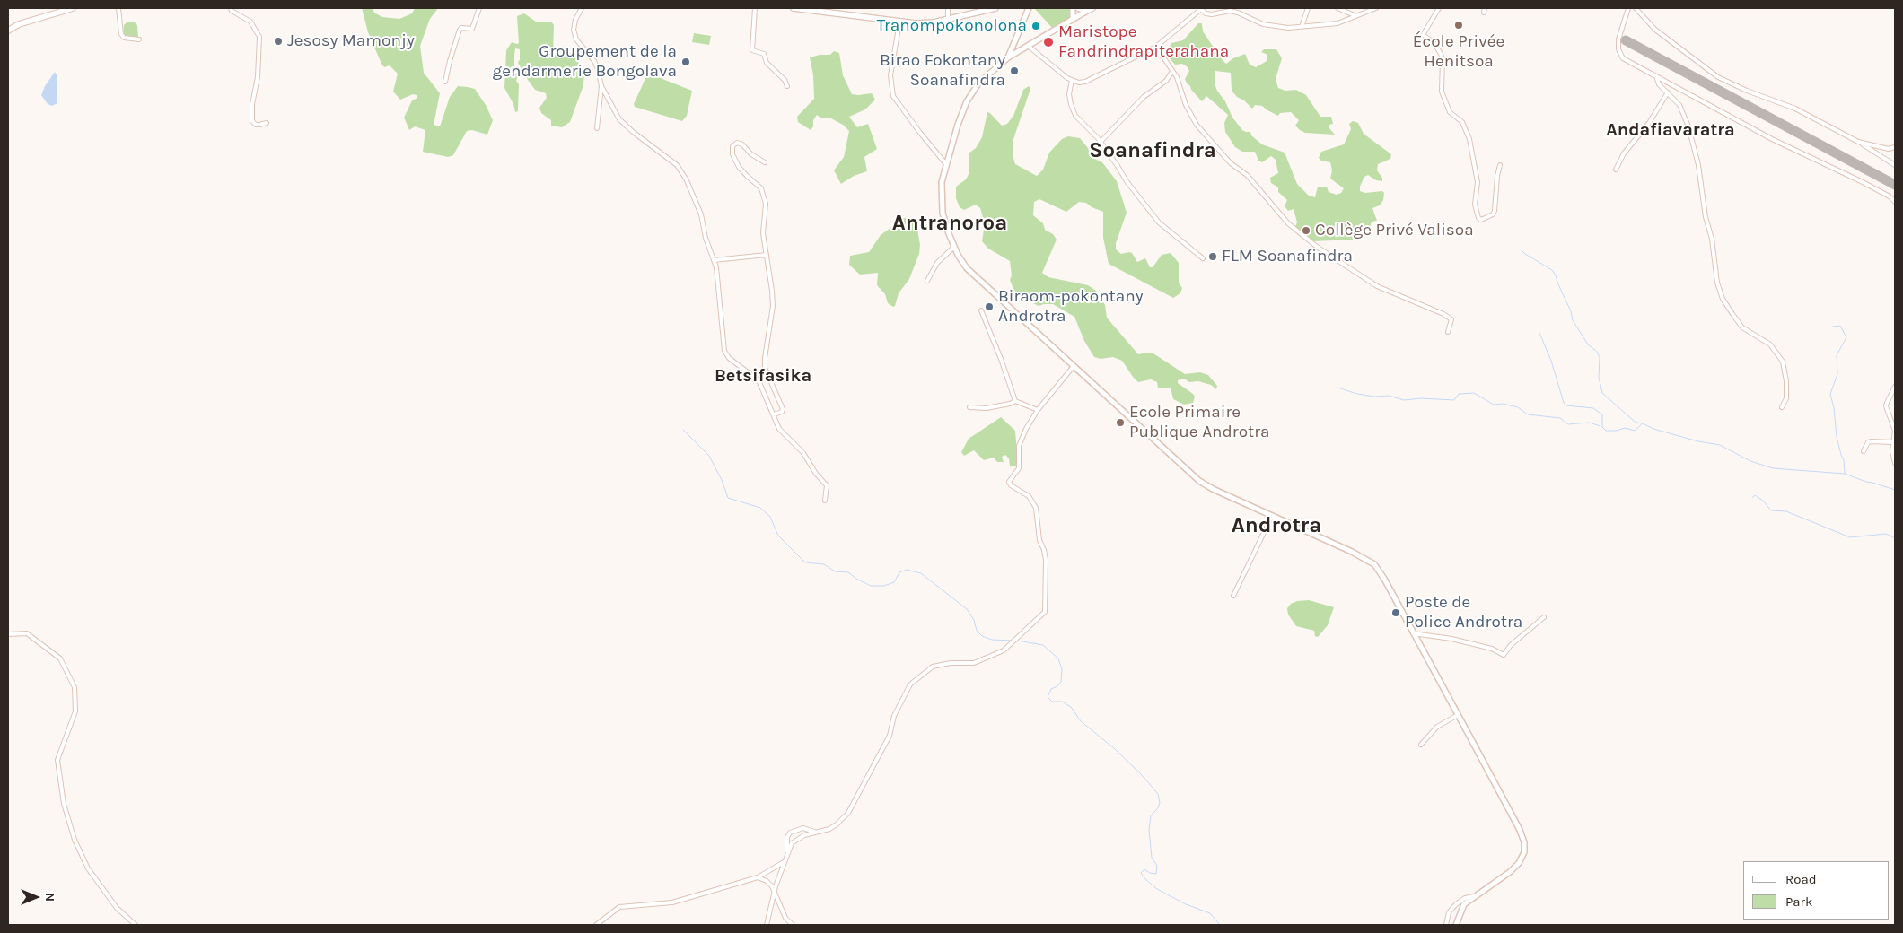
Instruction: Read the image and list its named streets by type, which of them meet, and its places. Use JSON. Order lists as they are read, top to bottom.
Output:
{
  "districts": [
    "Andafiavaratra",
    "Soanafindra",
    "Antranoroa",
    "Betsifasika",
    "Androtra"
  ],
  "places": [
    "École Privée Henitsoa",
    "Tranompokonolona",
    "Jesosy Mamonjy",
    "Maristope Fandrindrapiterahana",
    "Groupement de la gendarmerie Bongolava",
    "Birao Fokontany Soanafindra",
    "Collège Privé Valisoa",
    "FLM Soanafindra",
    "Biraom-pokontany Androtra",
    "Ecole Primaire Publique Androtra",
    "Poste de Police Androtra"
  ],
  "legend": ["Road", "Park"],
  "north": "right"
}
